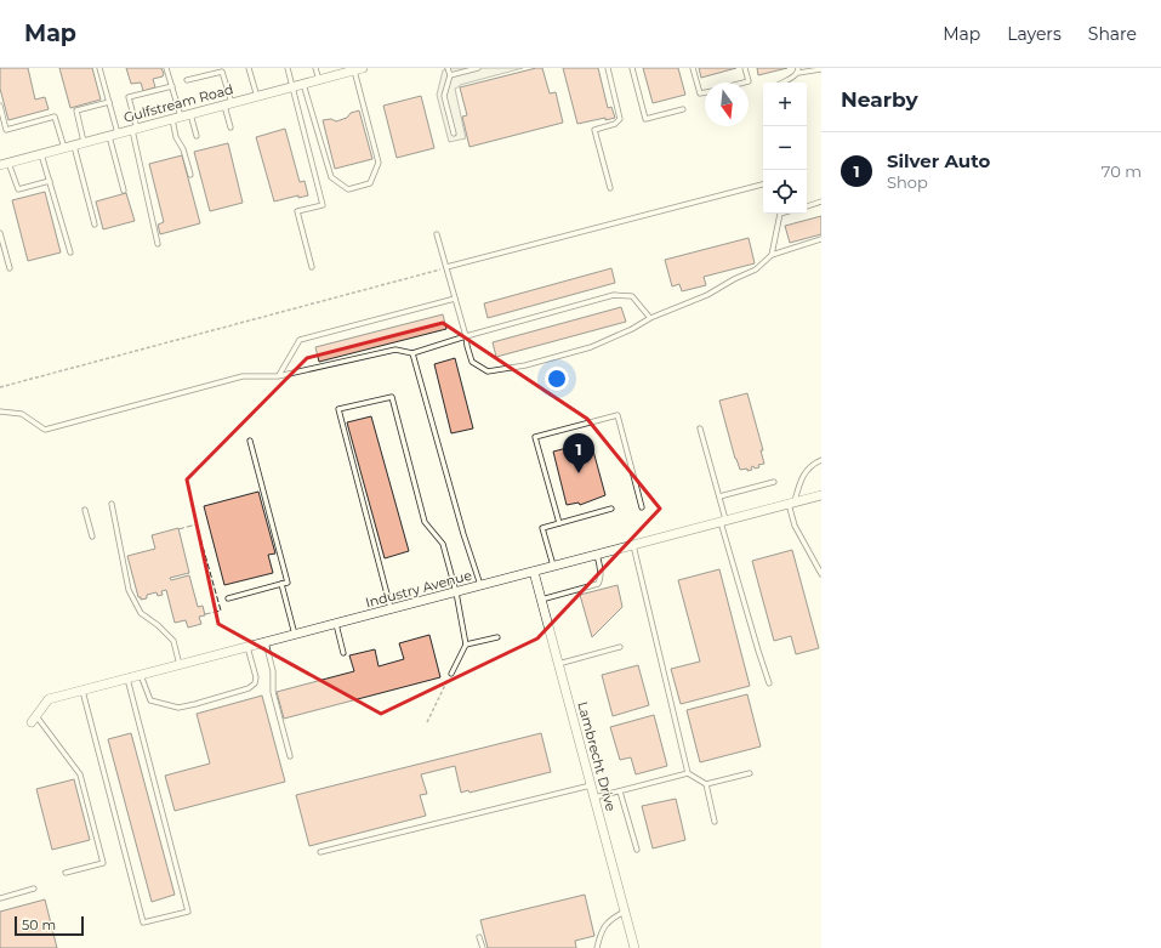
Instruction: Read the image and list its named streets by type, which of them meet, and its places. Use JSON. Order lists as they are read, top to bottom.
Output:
{
  "streets": {
    "street": ["Gulfstream Road", "Industry Avenue", "Lambrecht Drive"]
  },
  "crossings": [
    ["Industry Avenue", "Lambrecht Drive"]
  ],
  "scale_bar": "50 m",
  "north": "bottom",
  "page": {
    "header": "Map",
    "nav": ["Map", "Layers", "Share"],
    "heading": "Nearby",
    "map_buttons": ["+", "−"],
    "list": [
      {
        "mark": "1",
        "name": "Silver Auto",
        "note": "Shop",
        "value": "70 m"
      }
    ],
    "pins": "1",
    "scale": "50 m"
  }
}
